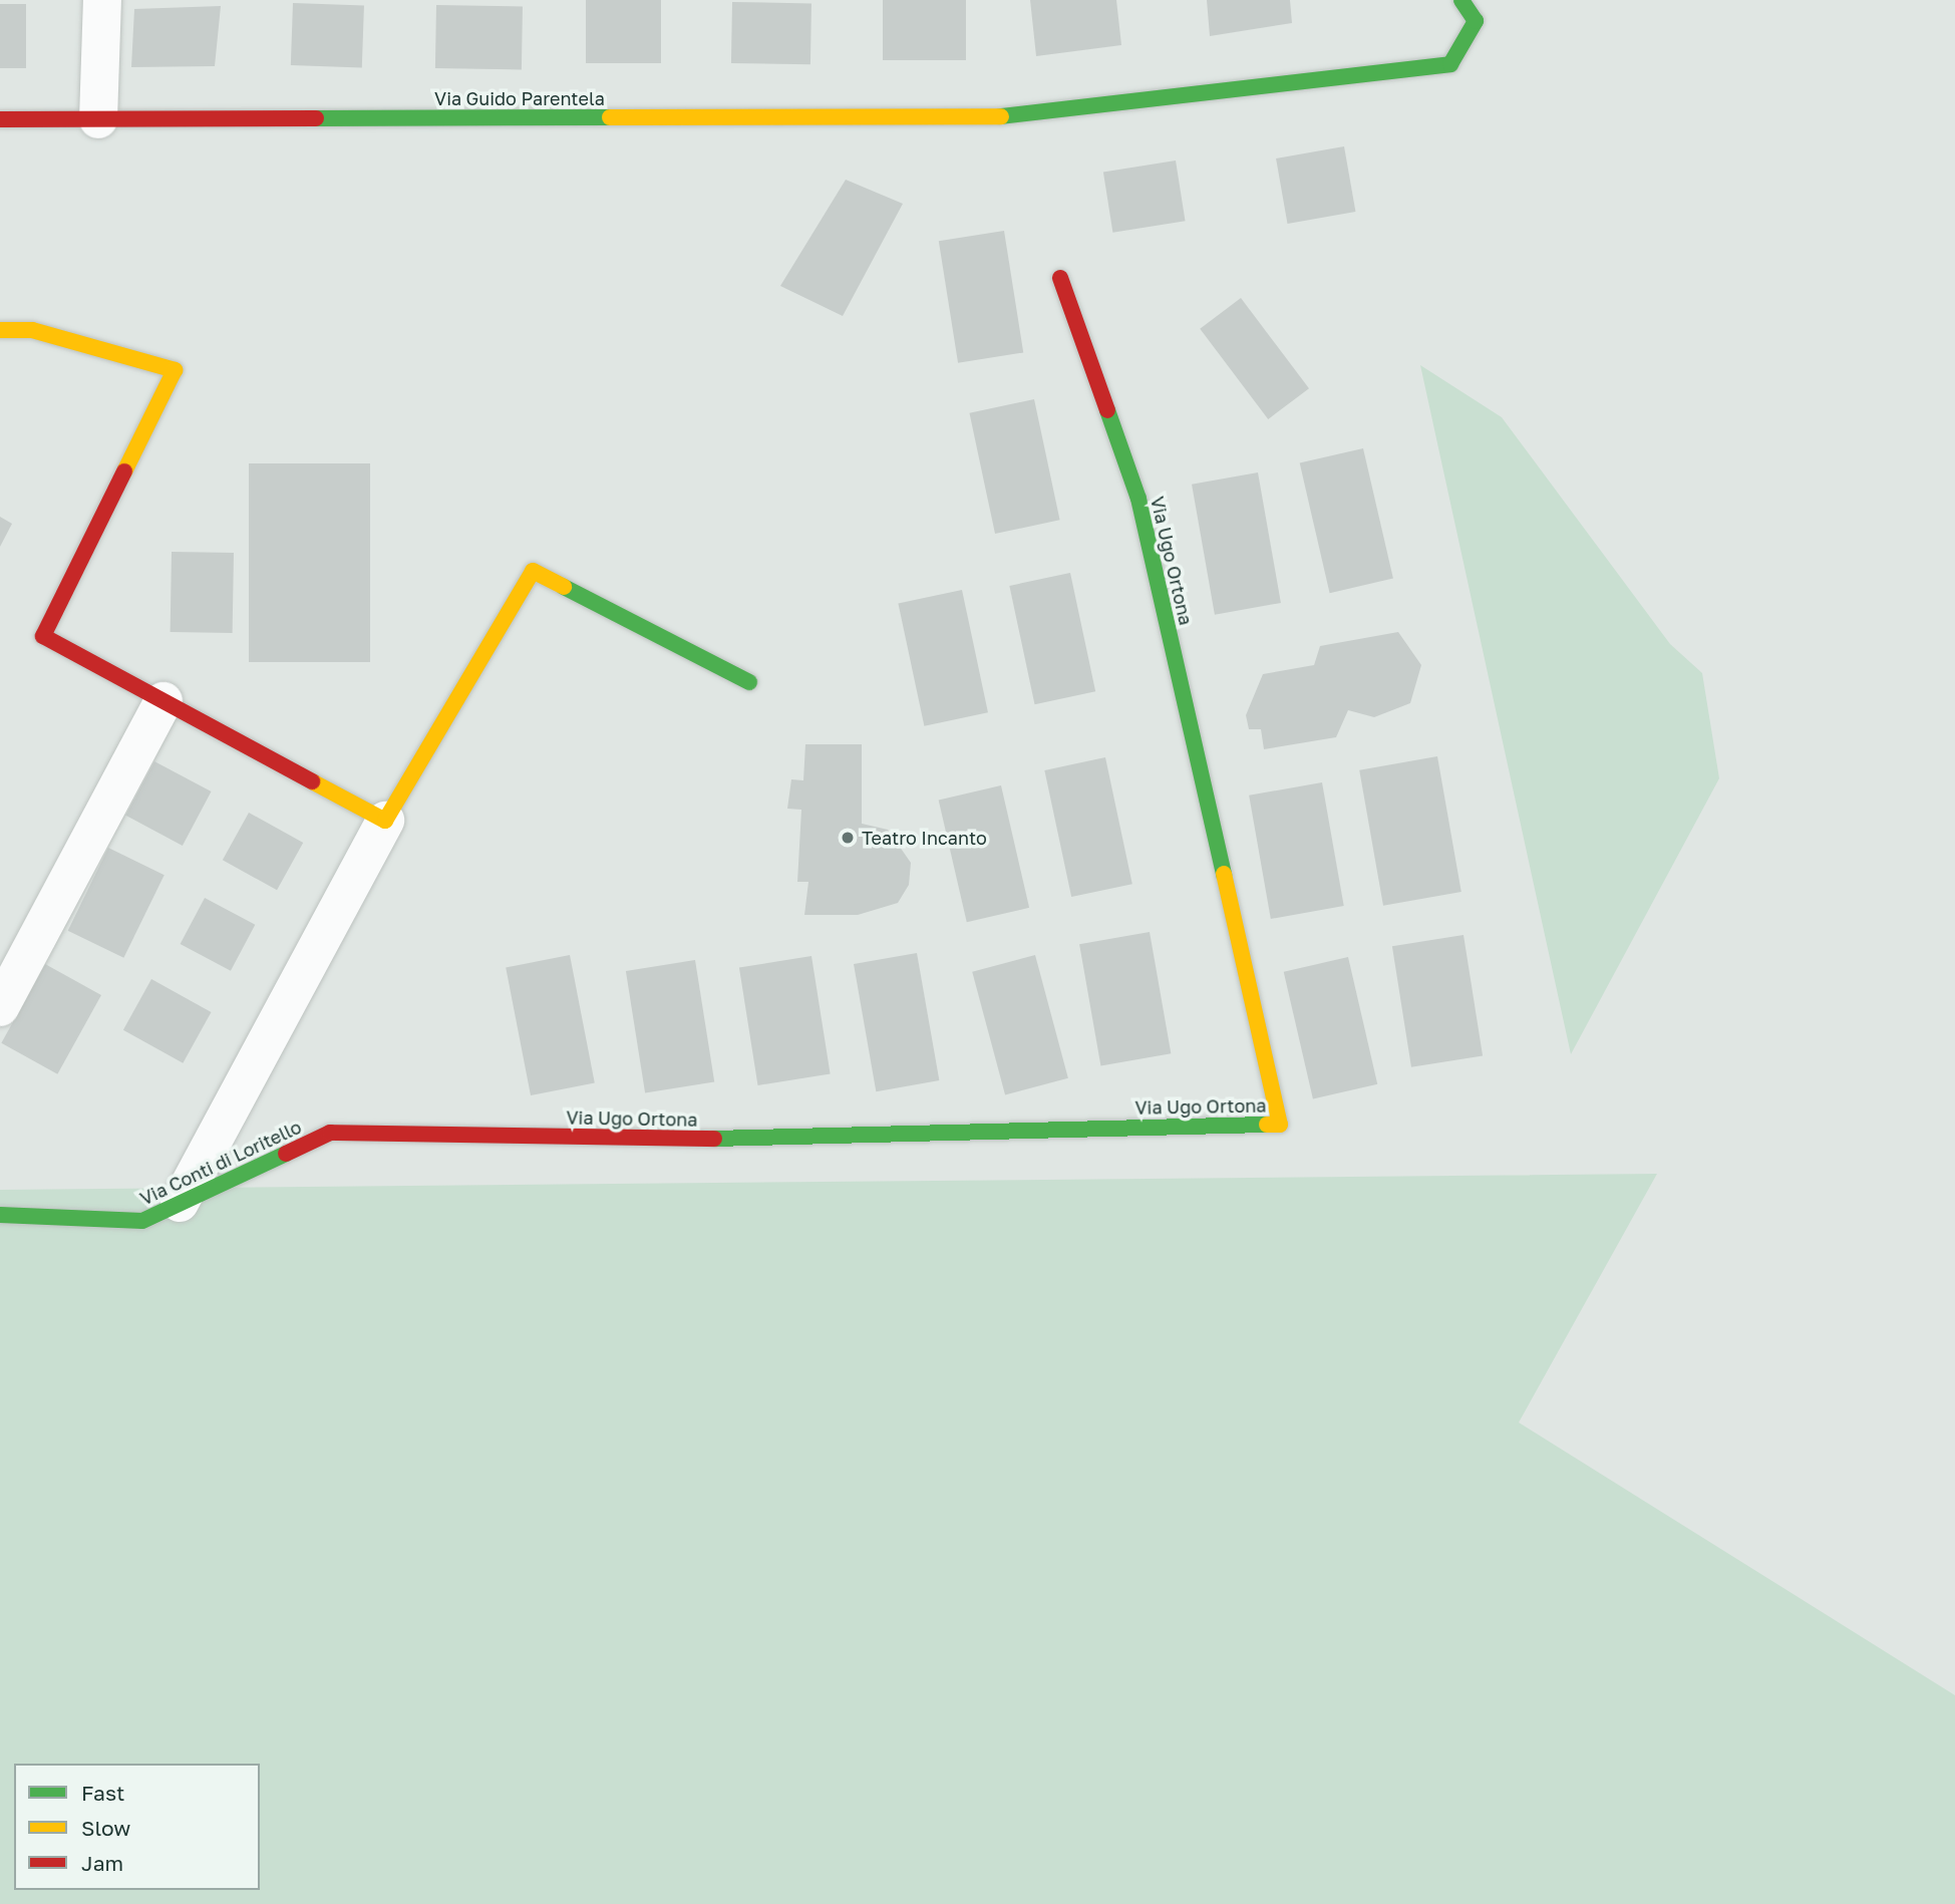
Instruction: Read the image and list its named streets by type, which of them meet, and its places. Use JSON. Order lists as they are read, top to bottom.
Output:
{
  "streets": {
    "street": ["Via Guido Parentela", "Via Ugo Ortona", "Via Conti di Loritello"]
  },
  "crossings": [
    ["Via Ugo Ortona", "Via Conti di Loritello"]
  ],
  "places": ["Teatro Incanto"],
  "legend": ["Fast", "Slow", "Jam"]
}
